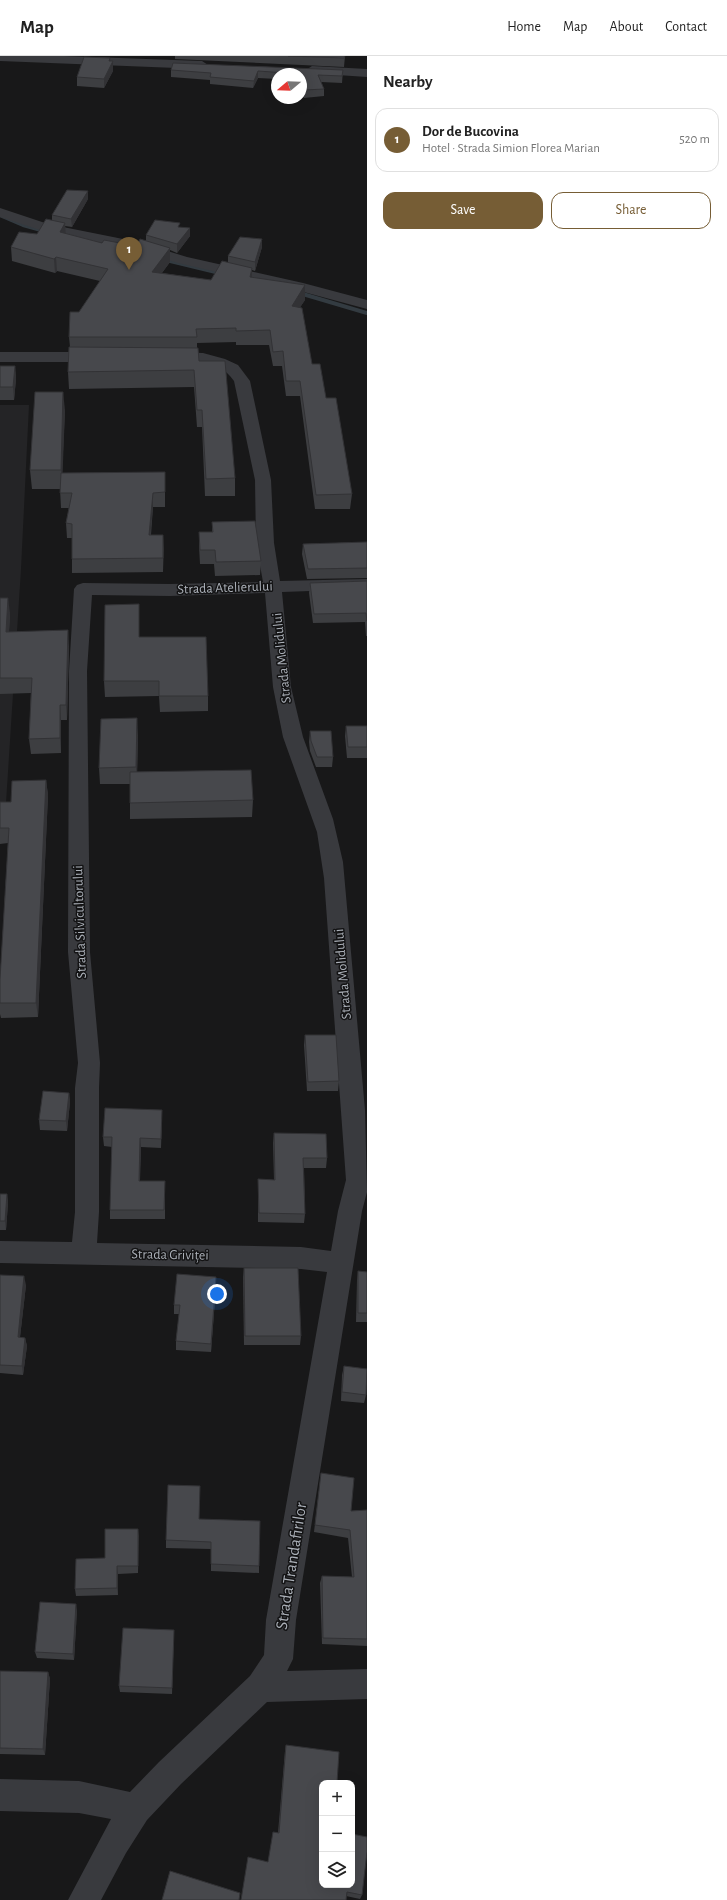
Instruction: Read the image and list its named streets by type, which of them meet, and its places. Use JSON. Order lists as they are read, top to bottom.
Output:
{
  "streets": {
    "street": [
      "Strada Atelierului",
      "Strada Molidului",
      "Strada Silvicultorului",
      "Strada Griviței",
      "Strada Trandafirilor"
    ]
  },
  "crossings": [
    ["Strada Atelierului", "Strada Molidului"],
    ["Strada Atelierului", "Strada Silvicultorului"],
    ["Strada Molidului", "Strada Trandafirilor"],
    ["Strada Silvicultorului", "Strada Griviței"],
    ["Strada Griviței", "Strada Trandafirilor"]
  ],
  "north": "left",
  "page": {
    "header": "Map",
    "nav": [
      "Home",
      "Map",
      "About",
      "Contact"
    ],
    "heading": "Nearby",
    "list": [
      {
        "mark": "1",
        "name": "Dor de Bucovina",
        "note": "Hotel · Strada Simion Florea Marian",
        "value": "520 m"
      }
    ],
    "buttons": ["Save", "Share"],
    "pins": "1",
    "map_buttons": ["+", "−"]
  }
}
